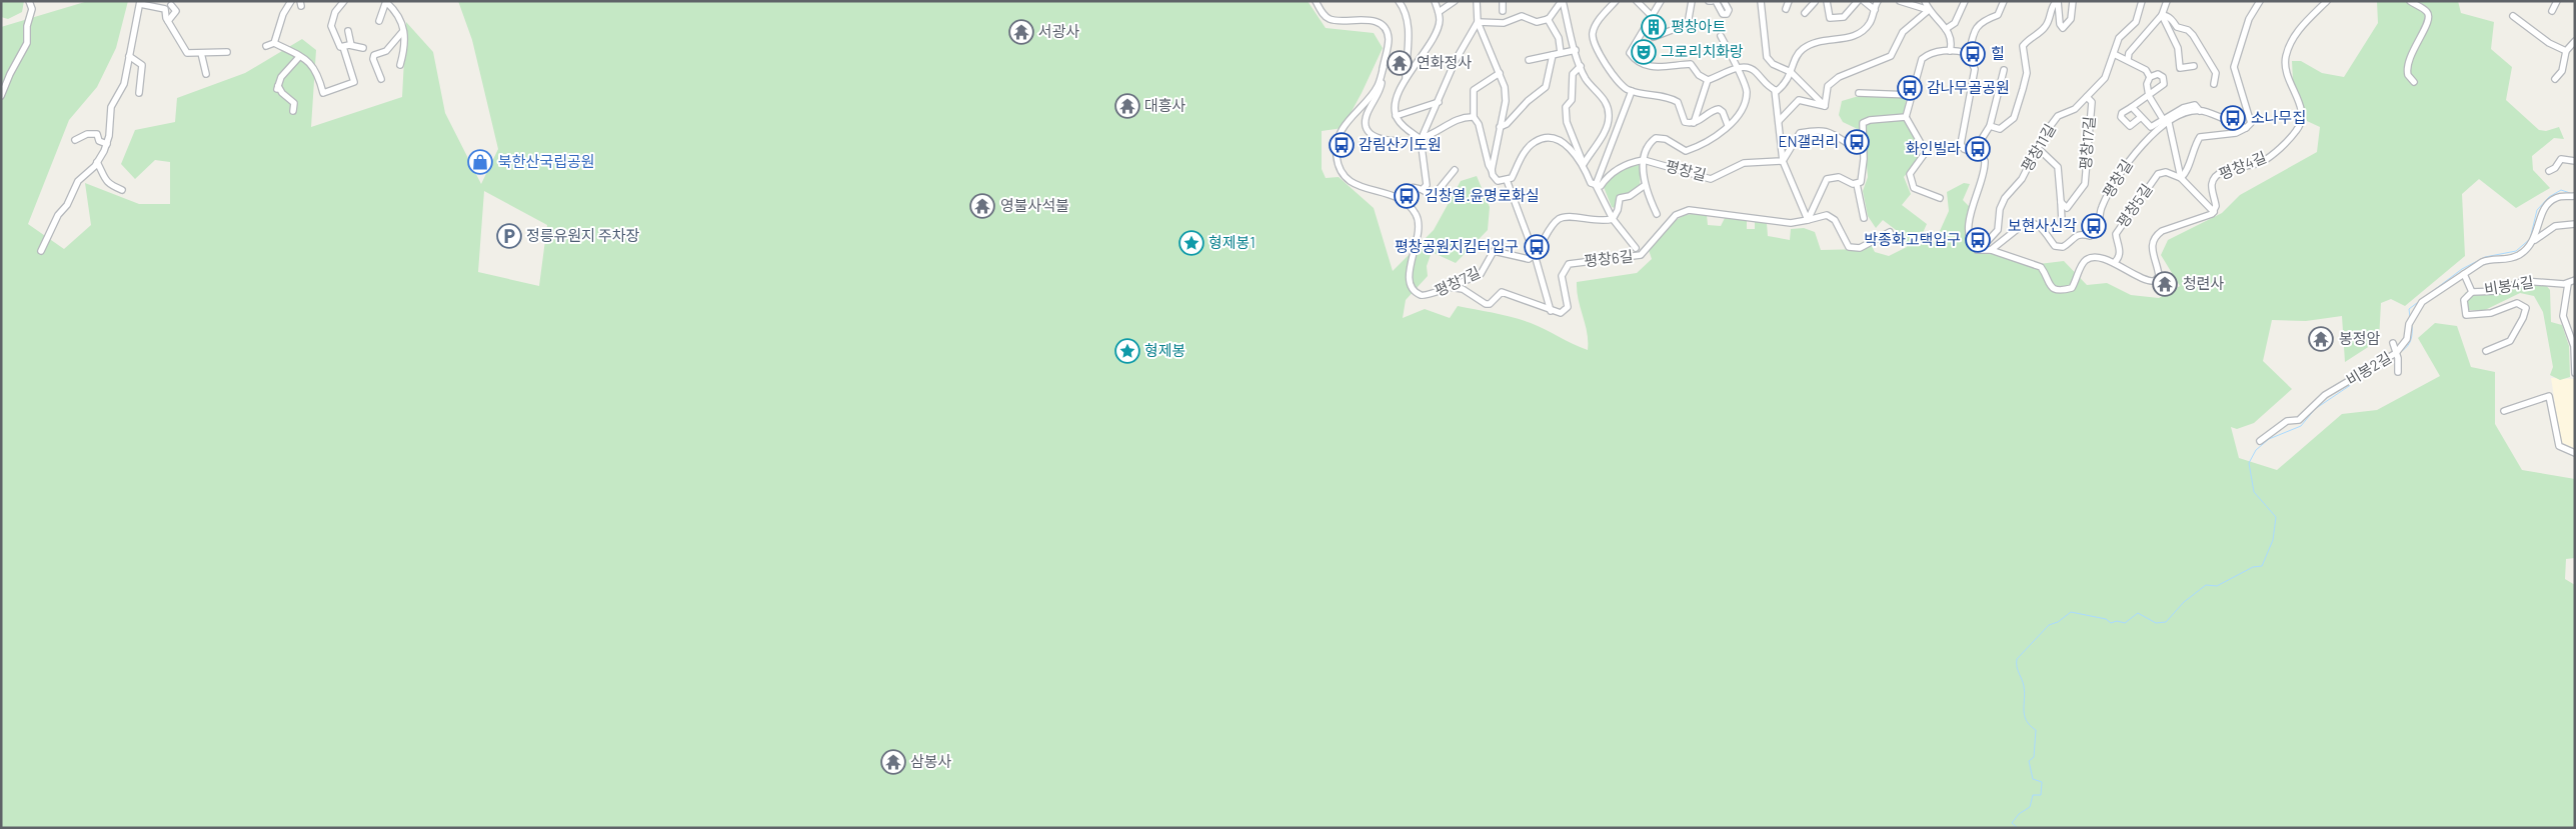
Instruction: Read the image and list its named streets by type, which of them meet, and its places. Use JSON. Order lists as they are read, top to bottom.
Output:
{
  "streets": {
    "street": [
      "평창17길",
      "평창11길",
      "평창4길",
      "평창길",
      "평창5길",
      "평창6길",
      "평창7길",
      "비봉4길",
      "비봉2길"
    ]
  },
  "crossings": [
    ["평창17길", "평창11길"],
    ["비봉4길", "비봉2길"]
  ],
  "places": {
    "building": ["평창아트"],
    "temple": [
      "서광사",
      "연화정사",
      "대흥사",
      "영불사석불",
      "청련사",
      "봉정암",
      "삼봉사"
    ],
    "theatre": ["그로리치화랑"],
    "bus stop": [
      "힐",
      "감나무골공원",
      "소나무집",
      "EN갤러리",
      "감림산기도원",
      "화인빌라",
      "김창열.윤명로화실",
      "보현사신각",
      "박종화고택입구",
      "평창공원지킴터입구"
    ],
    "shop": ["북한산국립공원"],
    "parking": ["정릉유원지 주차장"],
    "place": ["형제봉1", "형제봉"]
  }
}
